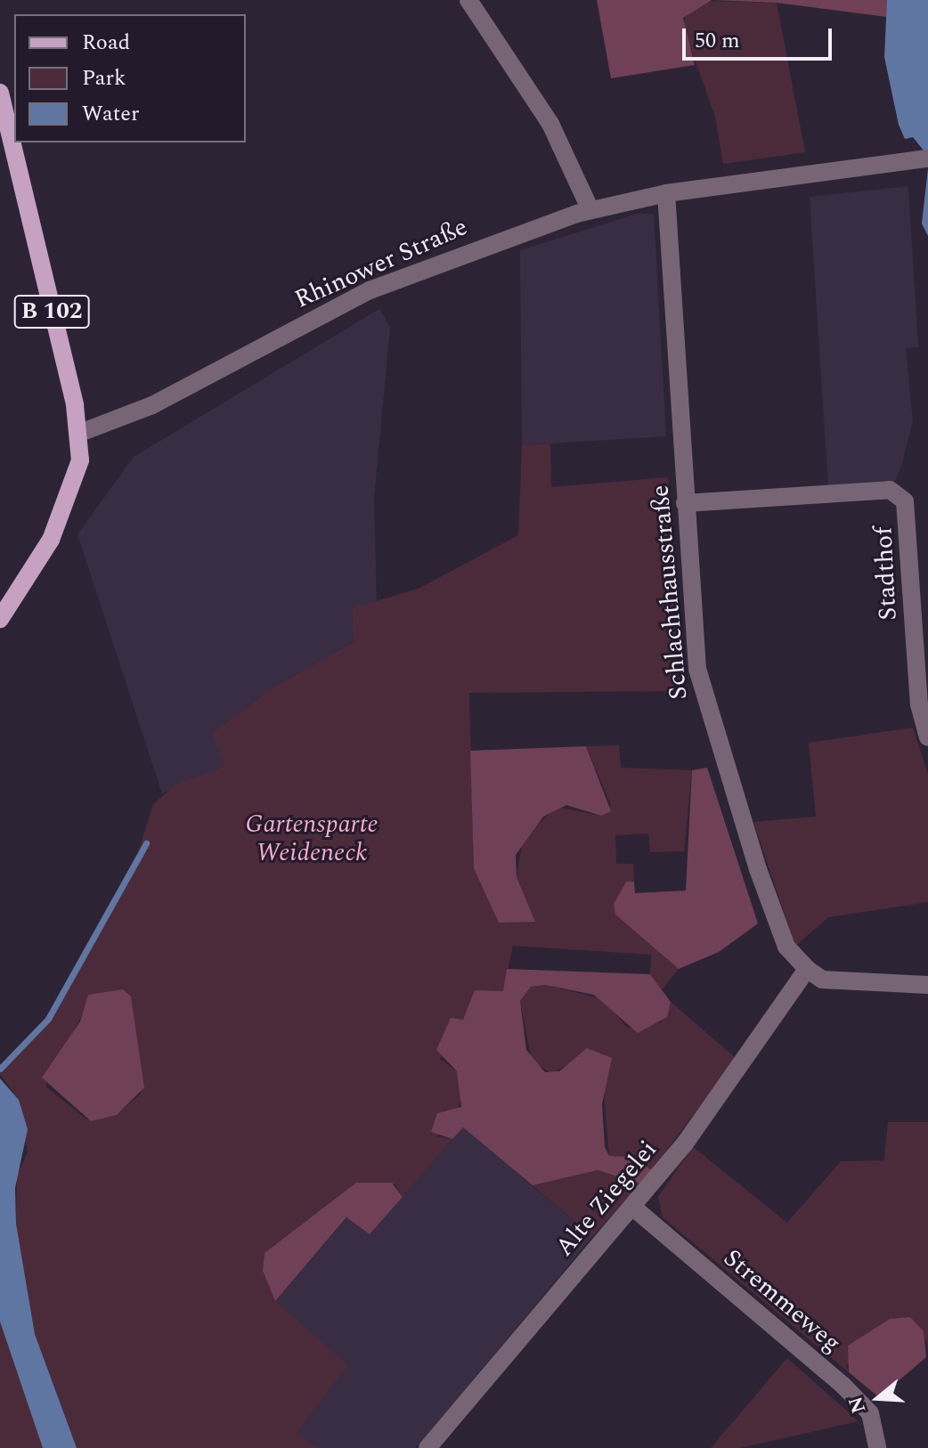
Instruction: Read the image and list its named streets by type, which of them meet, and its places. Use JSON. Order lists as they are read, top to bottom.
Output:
{
  "streets": {
    "main road": ["B 102"],
    "street": [
      "Rhinower Straße",
      "Stadthof",
      "Schlachthausstraße",
      "Alte Ziegelei",
      "Stremmeweg"
    ]
  },
  "crossings": [
    ["Rhinower Straße", "B 102"],
    ["Rhinower Straße", "Schlachthausstraße"],
    ["Stadthof", "Schlachthausstraße"],
    ["Schlachthausstraße", "Alte Ziegelei"],
    ["Alte Ziegelei", "Stremmeweg"]
  ],
  "parks": ["Gartensparte Weideneck"],
  "legend": ["Road", "Park", "Water"],
  "scale_bar": "50 m",
  "north": "left"
}
